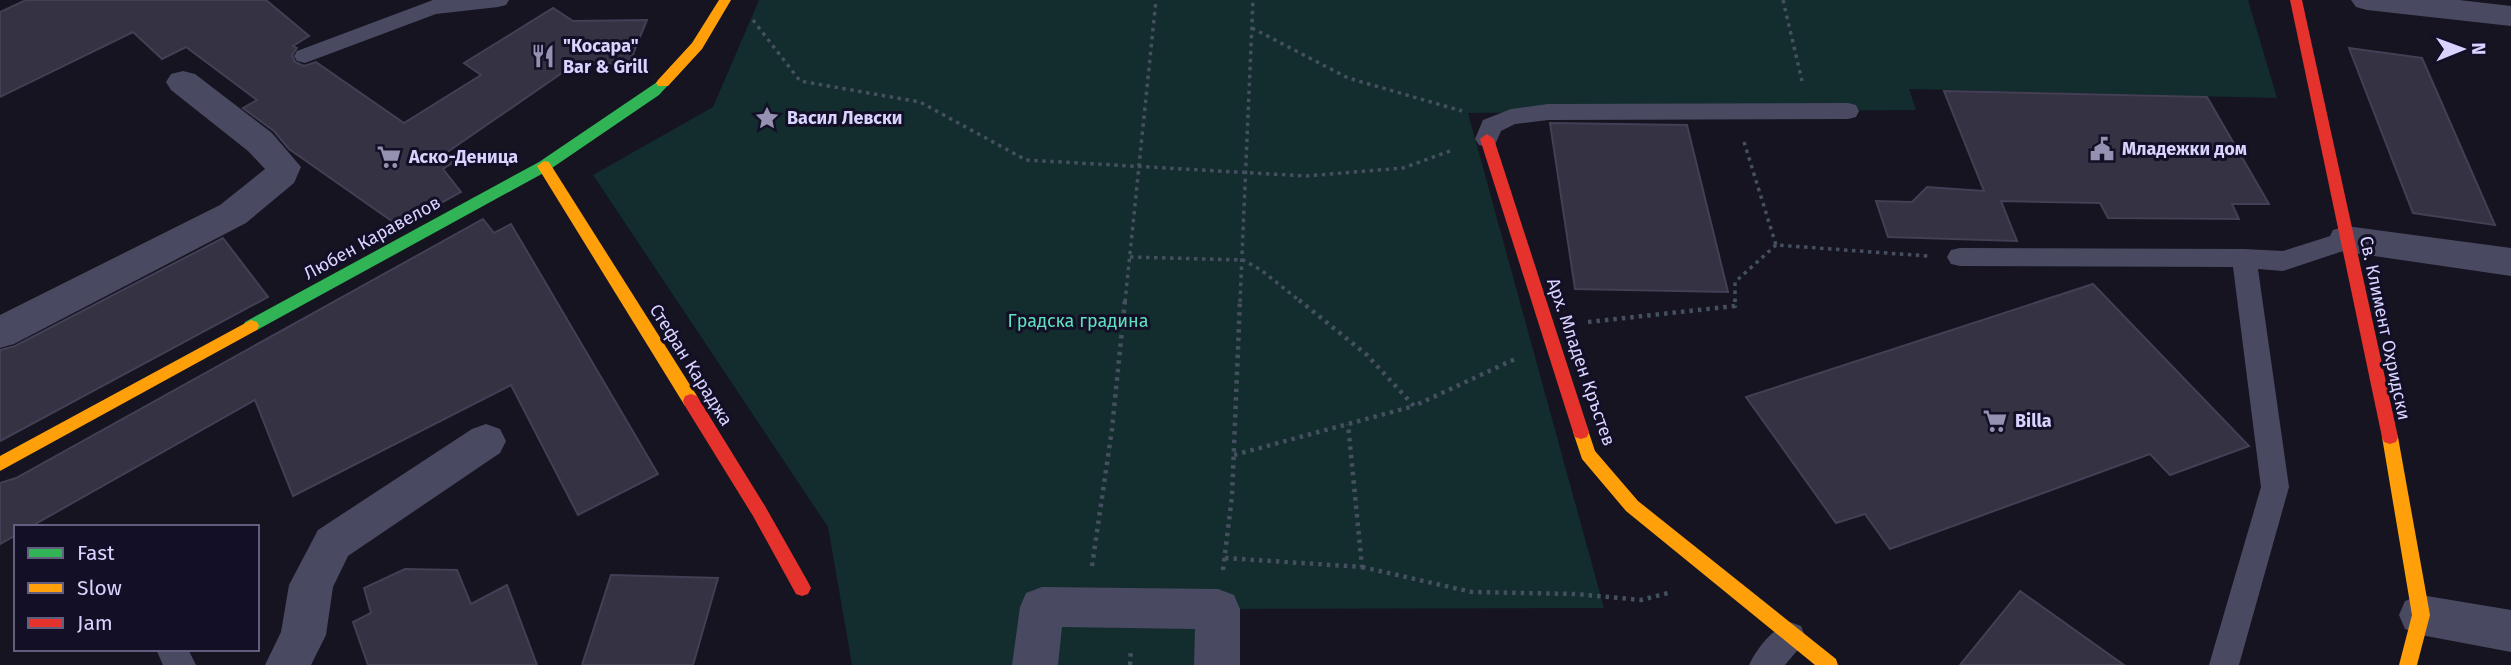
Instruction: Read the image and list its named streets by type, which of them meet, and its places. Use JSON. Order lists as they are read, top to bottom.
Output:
{
  "streets": {
    "street": [
      "Любен Каравелов",
      "Св. Климент Охридски",
      "Арх. Младен Кръстев",
      "Стефан Караджа"
    ]
  },
  "crossings": [
    ["Любен Каравелов", "Стефан Караджа"]
  ],
  "parks": ["Градска градина"],
  "places": {
    "restaurant": ["\"Косара\" Bar & Grill"],
    "place": ["Васил Левски"],
    "public building": ["Младежки дом"],
    "supermarket": ["Аско-Деница", "Billa"]
  },
  "legend": ["Fast", "Slow", "Jam"],
  "north": "right"
}
